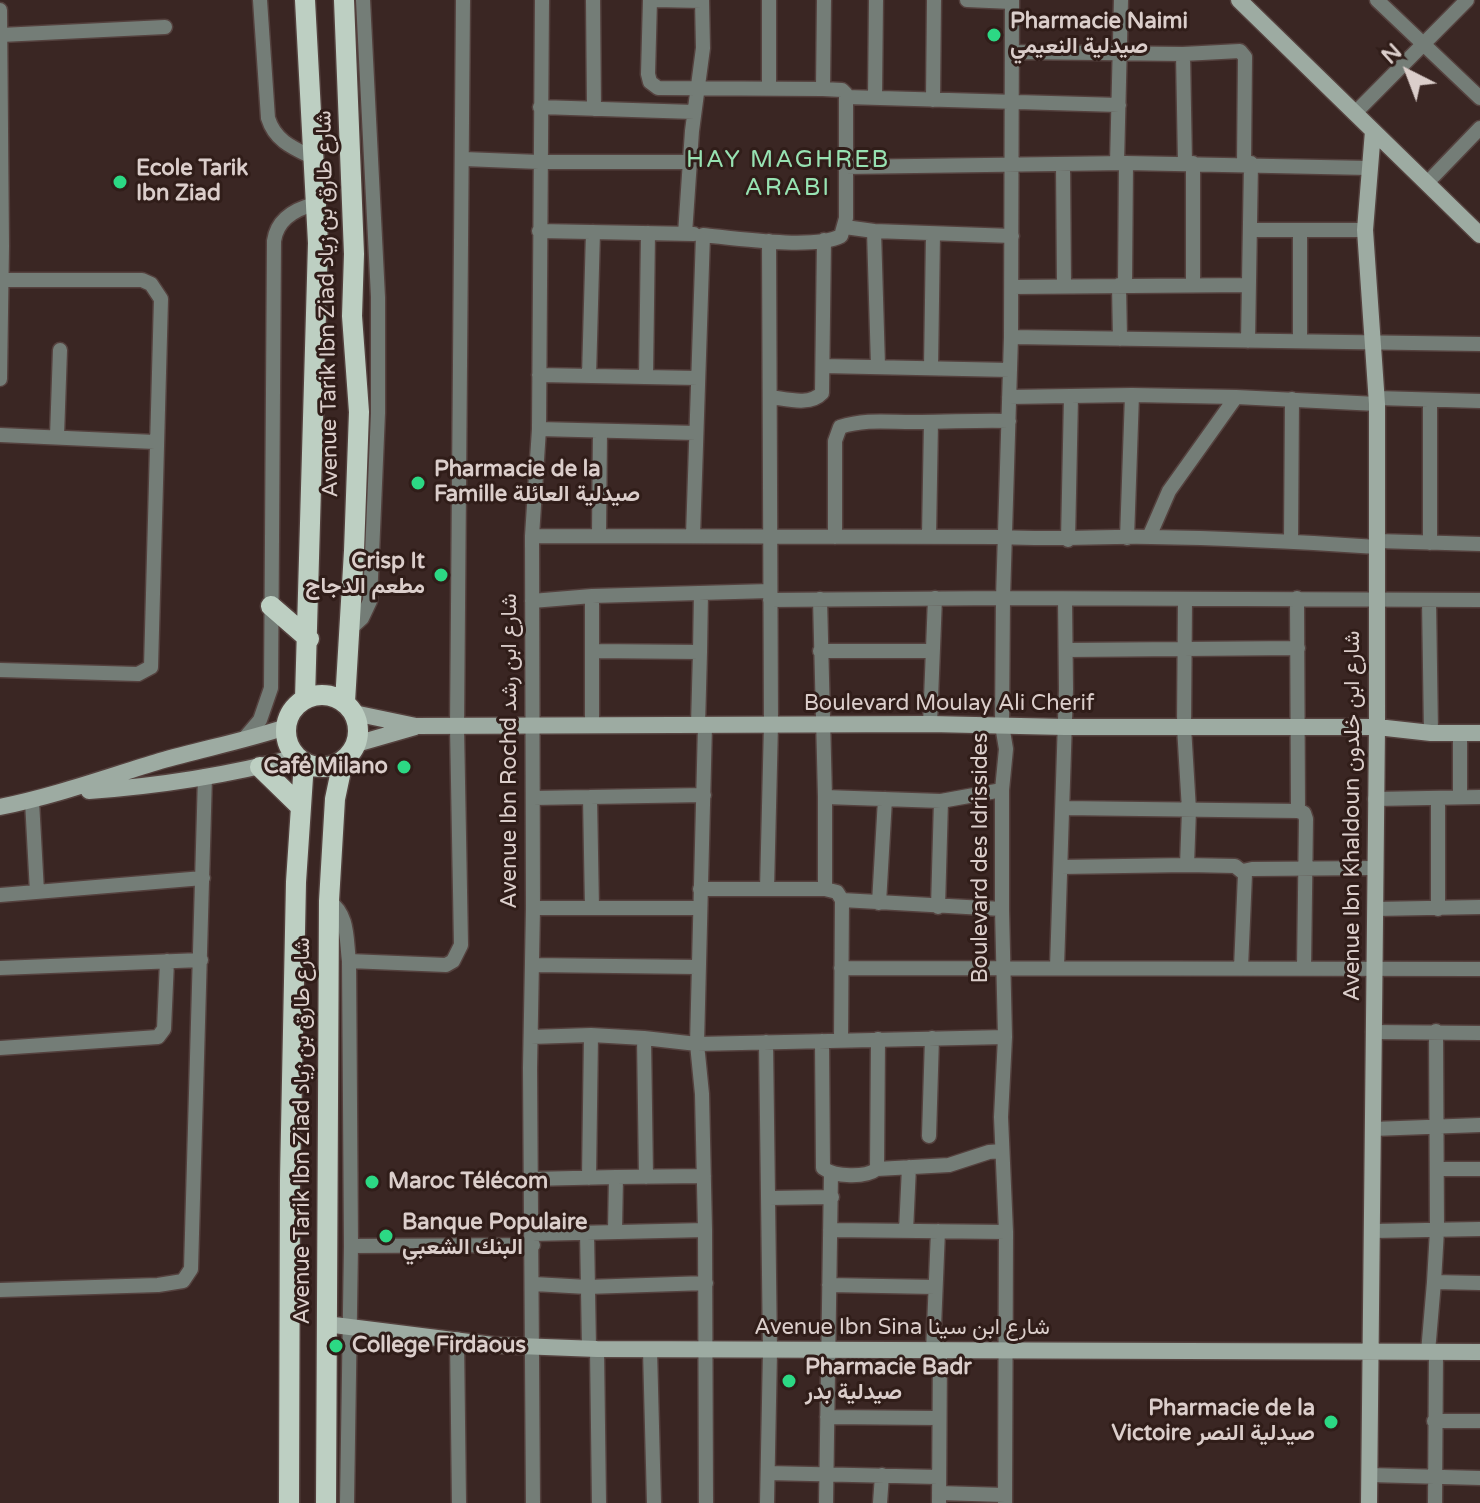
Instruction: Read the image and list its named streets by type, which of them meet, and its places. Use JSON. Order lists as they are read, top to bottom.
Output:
{
  "streets": {
    "main road": ["Avenue Tarik Ibn Ziad شارع طارق بن زياد"],
    "street": [
      "Boulevard Moulay Ali Cherif",
      "Avenue Ibn Rochd شارع ابن رشد",
      "Avenue Ibn Khaldoun شارع ابن خلدون",
      "Boulevard des Idrissides",
      "Avenue Ibn Sina شارع ابن سينا"
    ]
  },
  "crossings": [
    ["Avenue Tarik Ibn Ziad شارع طارق بن زياد", "Boulevard Moulay Ali Cherif"],
    ["Avenue Tarik Ibn Ziad شارع طارق بن زياد", "Avenue Ibn Sina شارع ابن سينا"],
    ["Boulevard Moulay Ali Cherif", "Avenue Ibn Rochd شارع ابن رشد"],
    ["Boulevard Moulay Ali Cherif", "Avenue Ibn Khaldoun شارع ابن خلدون"],
    ["Boulevard Moulay Ali Cherif", "Boulevard des Idrissides"],
    ["Avenue Ibn Rochd شارع ابن رشد", "Avenue Ibn Sina شارع ابن سينا"],
    ["Avenue Ibn Khaldoun شارع ابن خلدون", "Avenue Ibn Sina شارع ابن سينا"],
    ["Boulevard des Idrissides", "Avenue Ibn Sina شارع ابن سينا"]
  ],
  "districts": ["HAY MAGHREB ARABI"],
  "places": [
    "Pharmacie Naimi صيدلية النعيمي",
    "Ecole Tarik Ibn Ziad",
    "Pharmacie de la Famille صيدلية العائلة",
    "Crisp It مطعم الدجاج",
    "Café Milano",
    "Maroc Télécom",
    "Banque Populaire البنك الشعبي",
    "College Firdaous",
    "Pharmacie Badr صيدلية بدر",
    "Pharmacie de la Victoire صيدلية النصر"
  ],
  "north": "top left"
}
